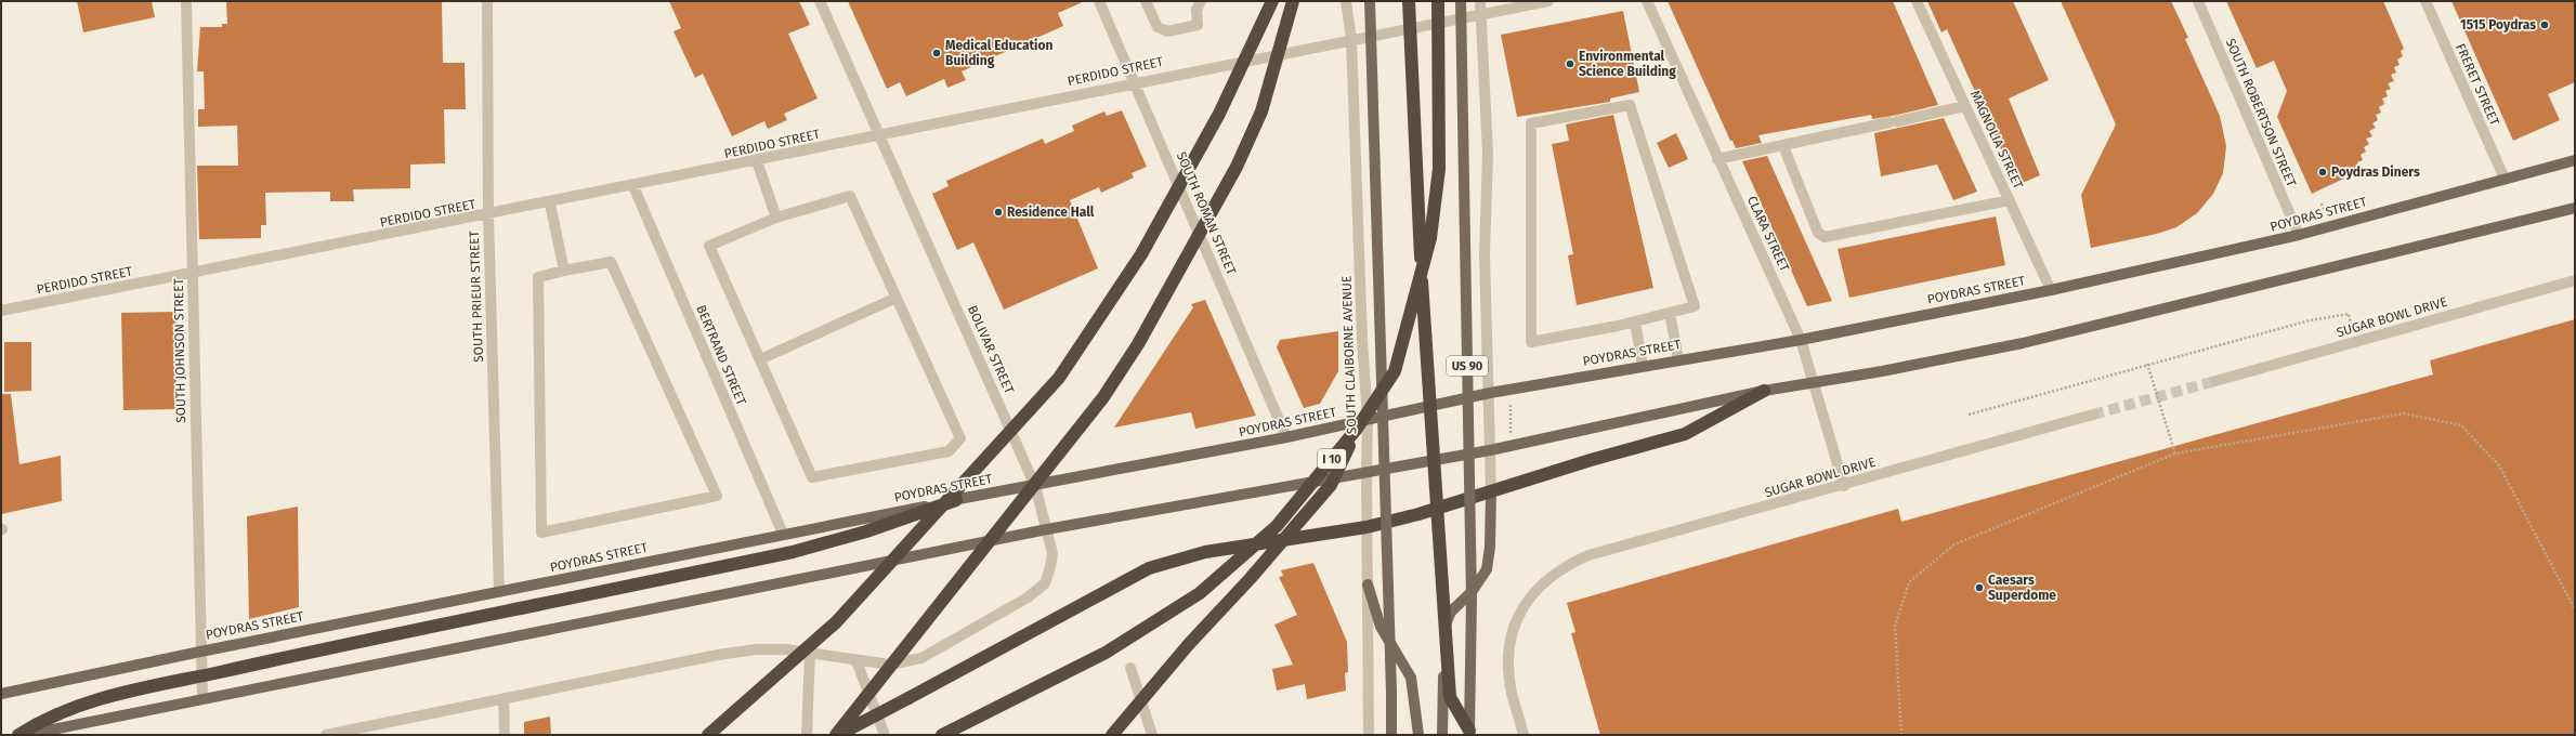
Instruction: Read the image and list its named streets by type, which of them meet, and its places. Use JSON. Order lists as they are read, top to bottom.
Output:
{
  "streets": {
    "highway": ["I 10"],
    "main road": ["POYDRAS STREET", "US 90"],
    "street": [
      "PERDIDO STREET",
      "FRERET STREET",
      "SOUTH ROBERTSON STREET",
      "MAGNOLIA STREET",
      "SOUTH ROMAN STREET",
      "CLARA STREET",
      "SOUTH PRIEUR STREET",
      "SUGAR BOWL DRIVE",
      "BOLIVAR STREET",
      "SOUTH JOHNSON STREET",
      "BERTRAND STREET",
      "SOUTH CLAIBORNE AVENUE"
    ]
  },
  "crossings": [
    ["PERDIDO STREET", "SOUTH ROMAN STREET"],
    ["PERDIDO STREET", "SOUTH PRIEUR STREET"],
    ["PERDIDO STREET", "BOLIVAR STREET"],
    ["PERDIDO STREET", "SOUTH JOHNSON STREET"],
    ["PERDIDO STREET", "BERTRAND STREET"],
    ["PERDIDO STREET", "SOUTH CLAIBORNE AVENUE"],
    ["FRERET STREET", "POYDRAS STREET"],
    ["SOUTH ROBERTSON STREET", "POYDRAS STREET"],
    ["MAGNOLIA STREET", "POYDRAS STREET"],
    ["SOUTH ROMAN STREET", "POYDRAS STREET"],
    ["POYDRAS STREET", "CLARA STREET"],
    ["POYDRAS STREET", "SOUTH PRIEUR STREET"],
    ["POYDRAS STREET", "BOLIVAR STREET"],
    ["POYDRAS STREET", "SOUTH JOHNSON STREET"],
    ["POYDRAS STREET", "BERTRAND STREET"],
    ["POYDRAS STREET", "SOUTH CLAIBORNE AVENUE"],
    ["CLARA STREET", "SUGAR BOWL DRIVE"]
  ],
  "places": [
    "1515 Poydras",
    "Medical Education Building",
    "Environmental Science Building",
    "Poydras Diners",
    "Residence Hall",
    "Caesars Superdome"
  ]
}
